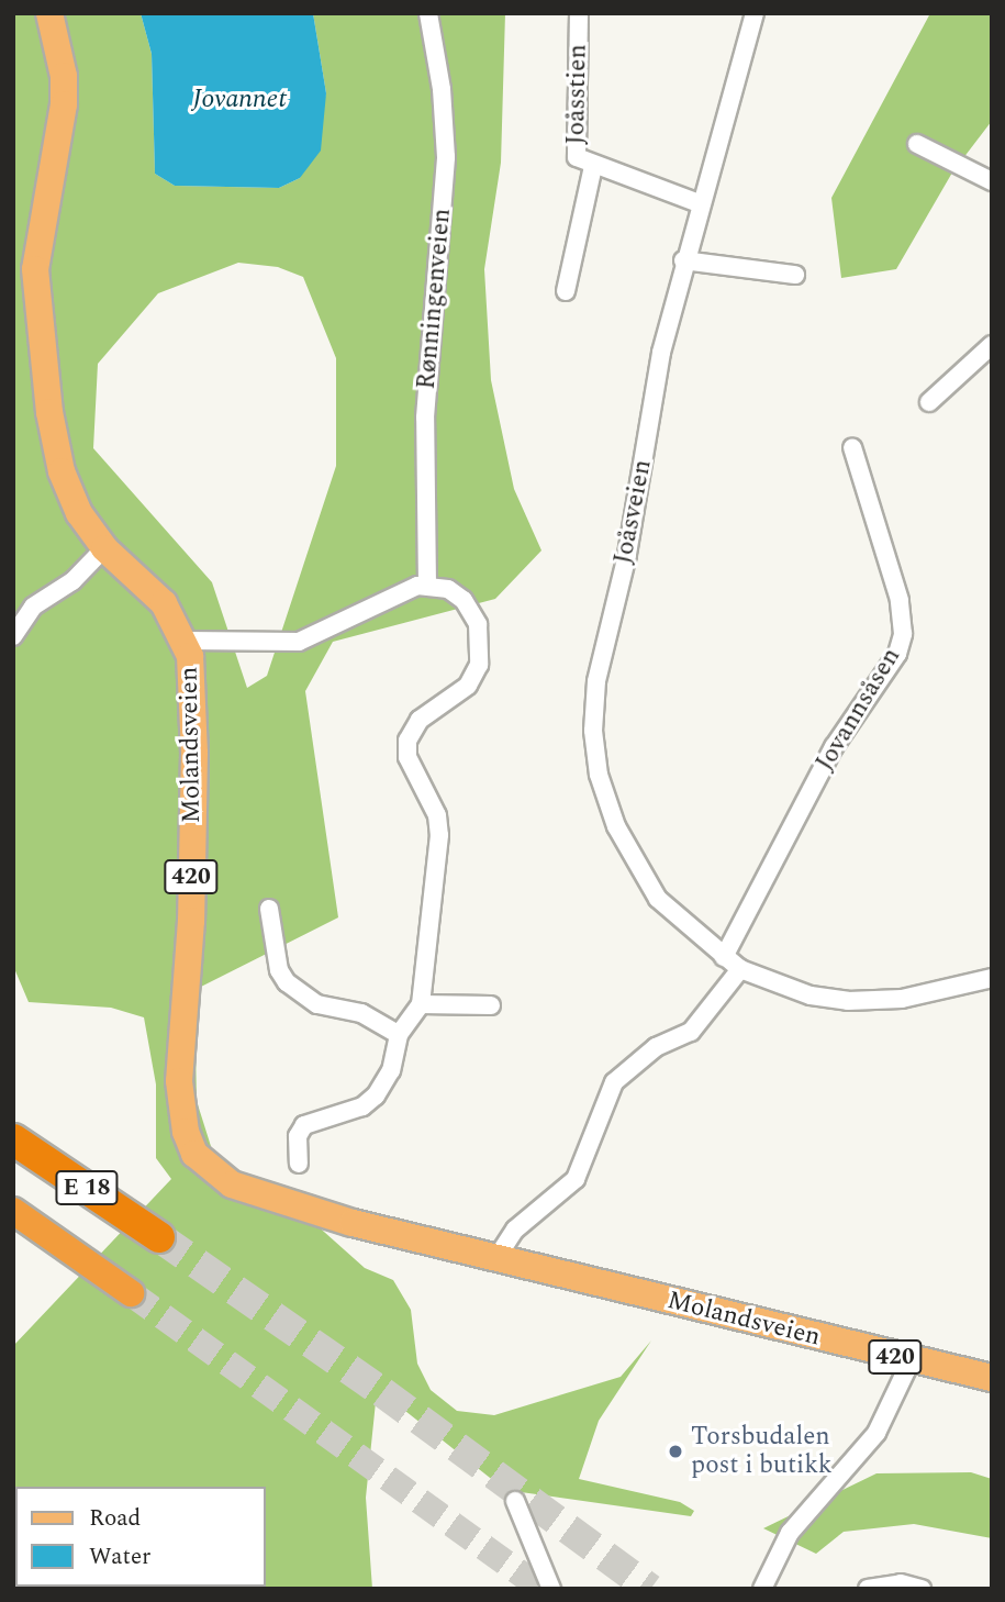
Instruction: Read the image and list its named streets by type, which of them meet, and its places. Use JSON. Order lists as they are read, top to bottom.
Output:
{
  "streets": {
    "highway": ["E 18"],
    "main road": ["Molandsveien", "420"],
    "street": [
      "Joåsstien",
      "Rønningenveien",
      "Joåsveien",
      "Jovannsåsen"
    ]
  },
  "crossings": [
    ["Joåsstien", "Joåsveien"],
    ["Joåsveien", "Jovannsåsen"]
  ],
  "water": ["Jovannet"],
  "places": ["Torsbudalen post i butikk"],
  "legend": ["Road", "Water"]
}
